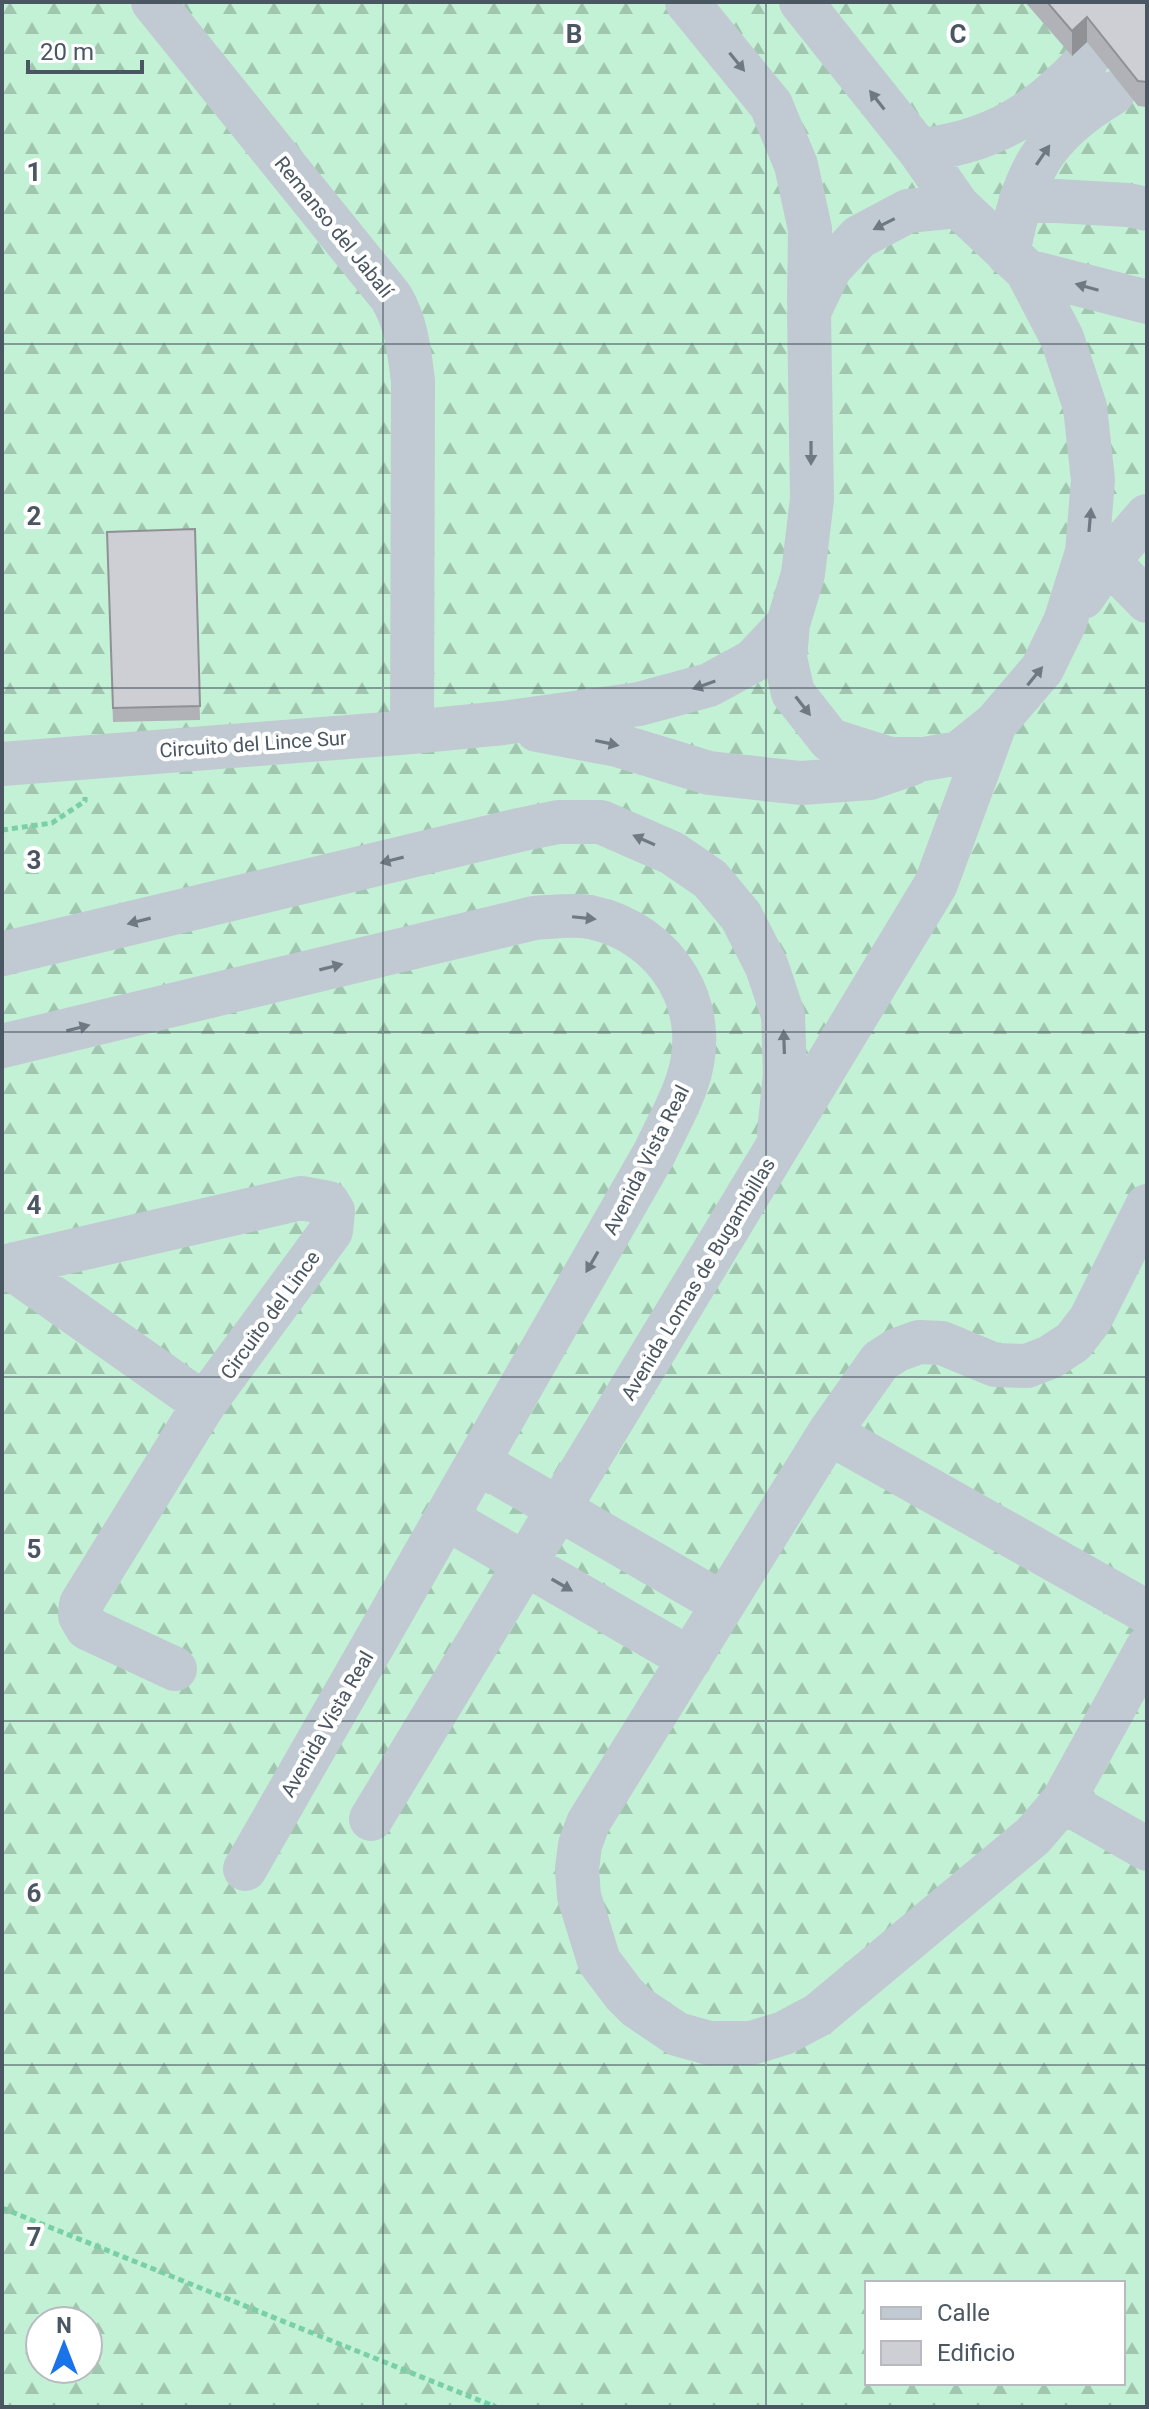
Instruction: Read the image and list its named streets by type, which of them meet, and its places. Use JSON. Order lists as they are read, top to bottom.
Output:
{
  "streets": {
    "street": [
      "Remanso del Jabalí",
      "Circuito del Lince Sur",
      "Avenida Vista Real",
      "Avenida Lomas de Bugambillas",
      "Circuito del Lince"
    ]
  },
  "crossings": [
    ["Remanso del Jabalí", "Circuito del Lince Sur"]
  ],
  "legend": ["Calle", "Edificio"],
  "scale_bar": "20 m",
  "north": "top",
  "grid": {
    "columns": ["B", "C"],
    "rows": [
      "1",
      "2",
      "3",
      "4",
      "5",
      "6",
      "7"
    ]
  }
}
